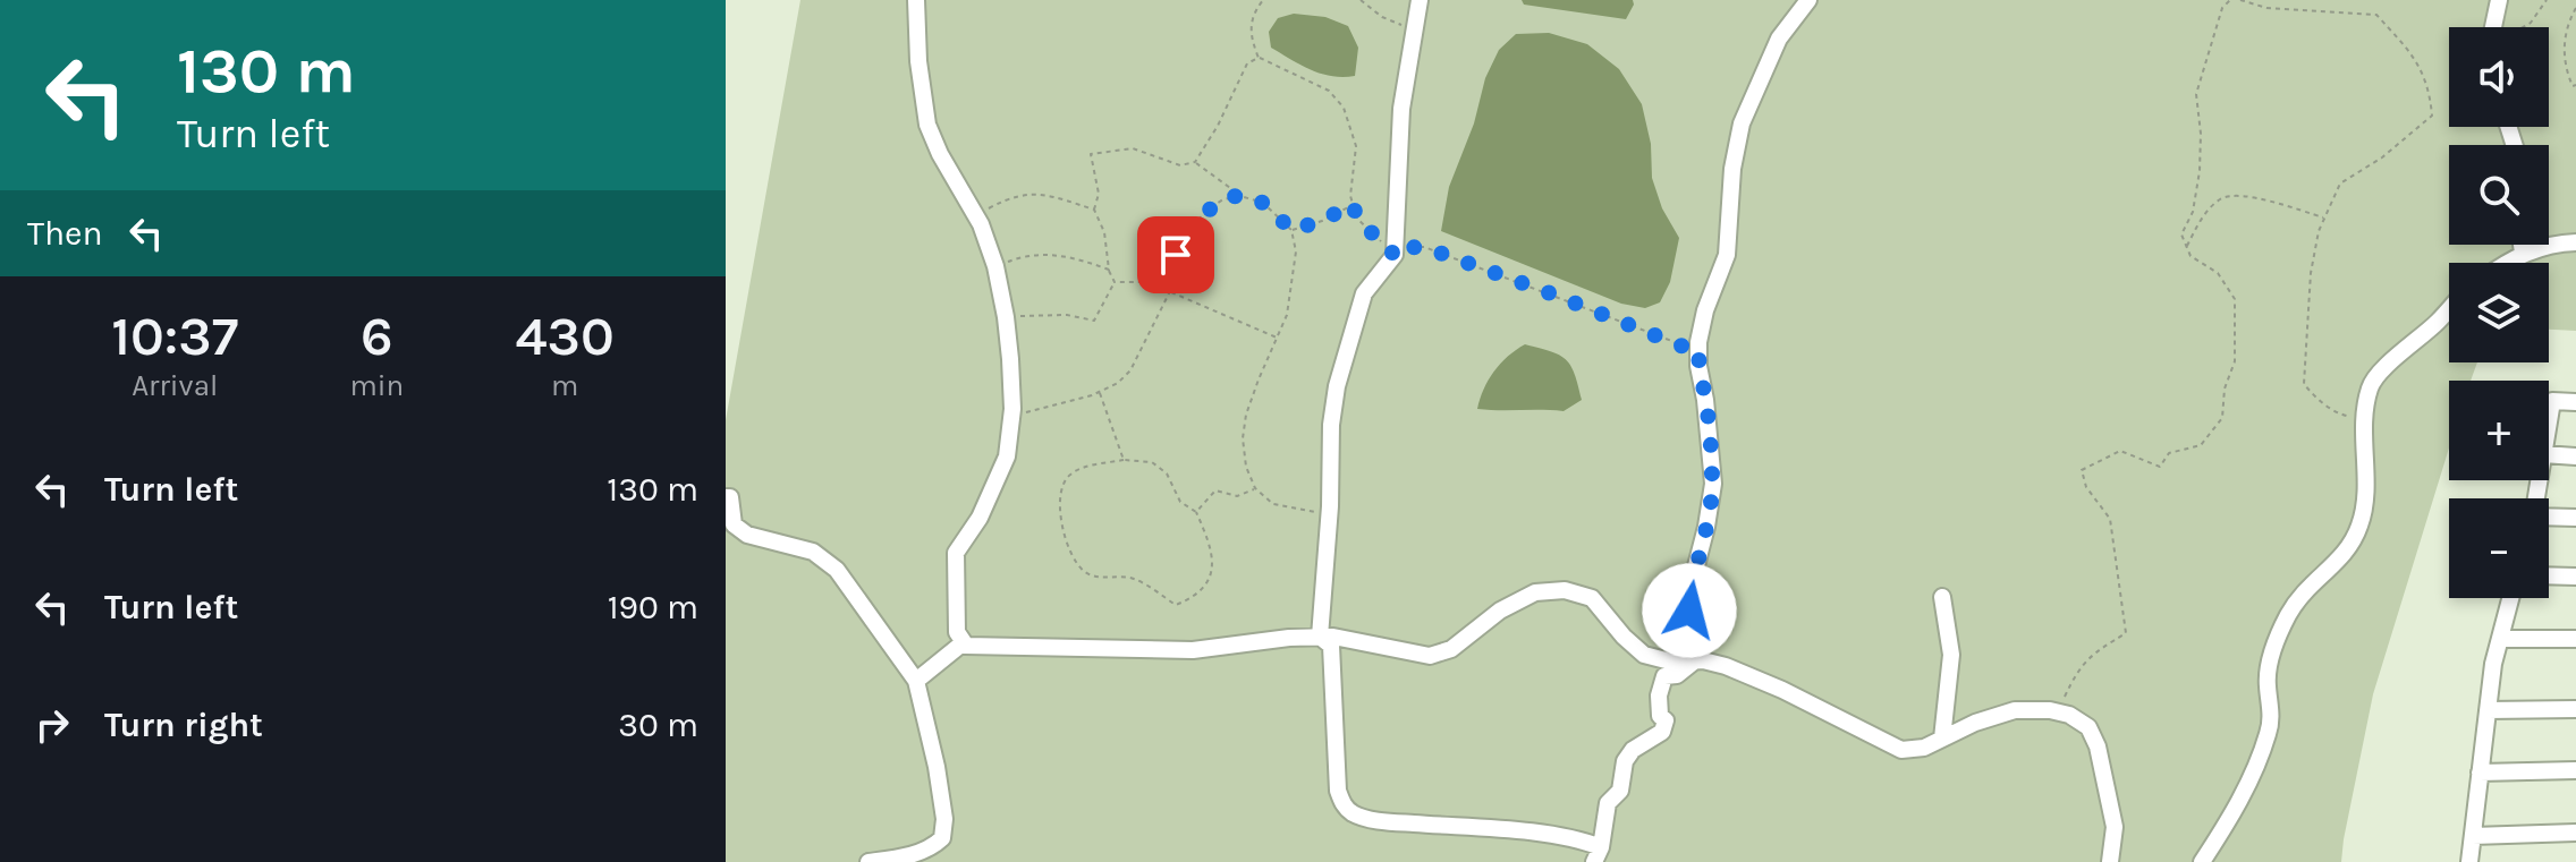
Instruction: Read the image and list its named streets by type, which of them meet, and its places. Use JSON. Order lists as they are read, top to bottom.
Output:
{
  "page": {
    "turn": ["130 m", "Turn left"],
    "map_buttons": ["+", "−"],
    "then": "Then",
    "eta": [
      "10:37",
      "Arrival",
      "6",
      "min",
      "430",
      "m"
    ],
    "list": [
      {
        "name": "Turn left",
        "value": "130 m"
      },
      {
        "name": "Turn left",
        "value": "190 m"
      },
      {
        "name": "Turn right",
        "value": "30 m"
      }
    ]
  }
}
